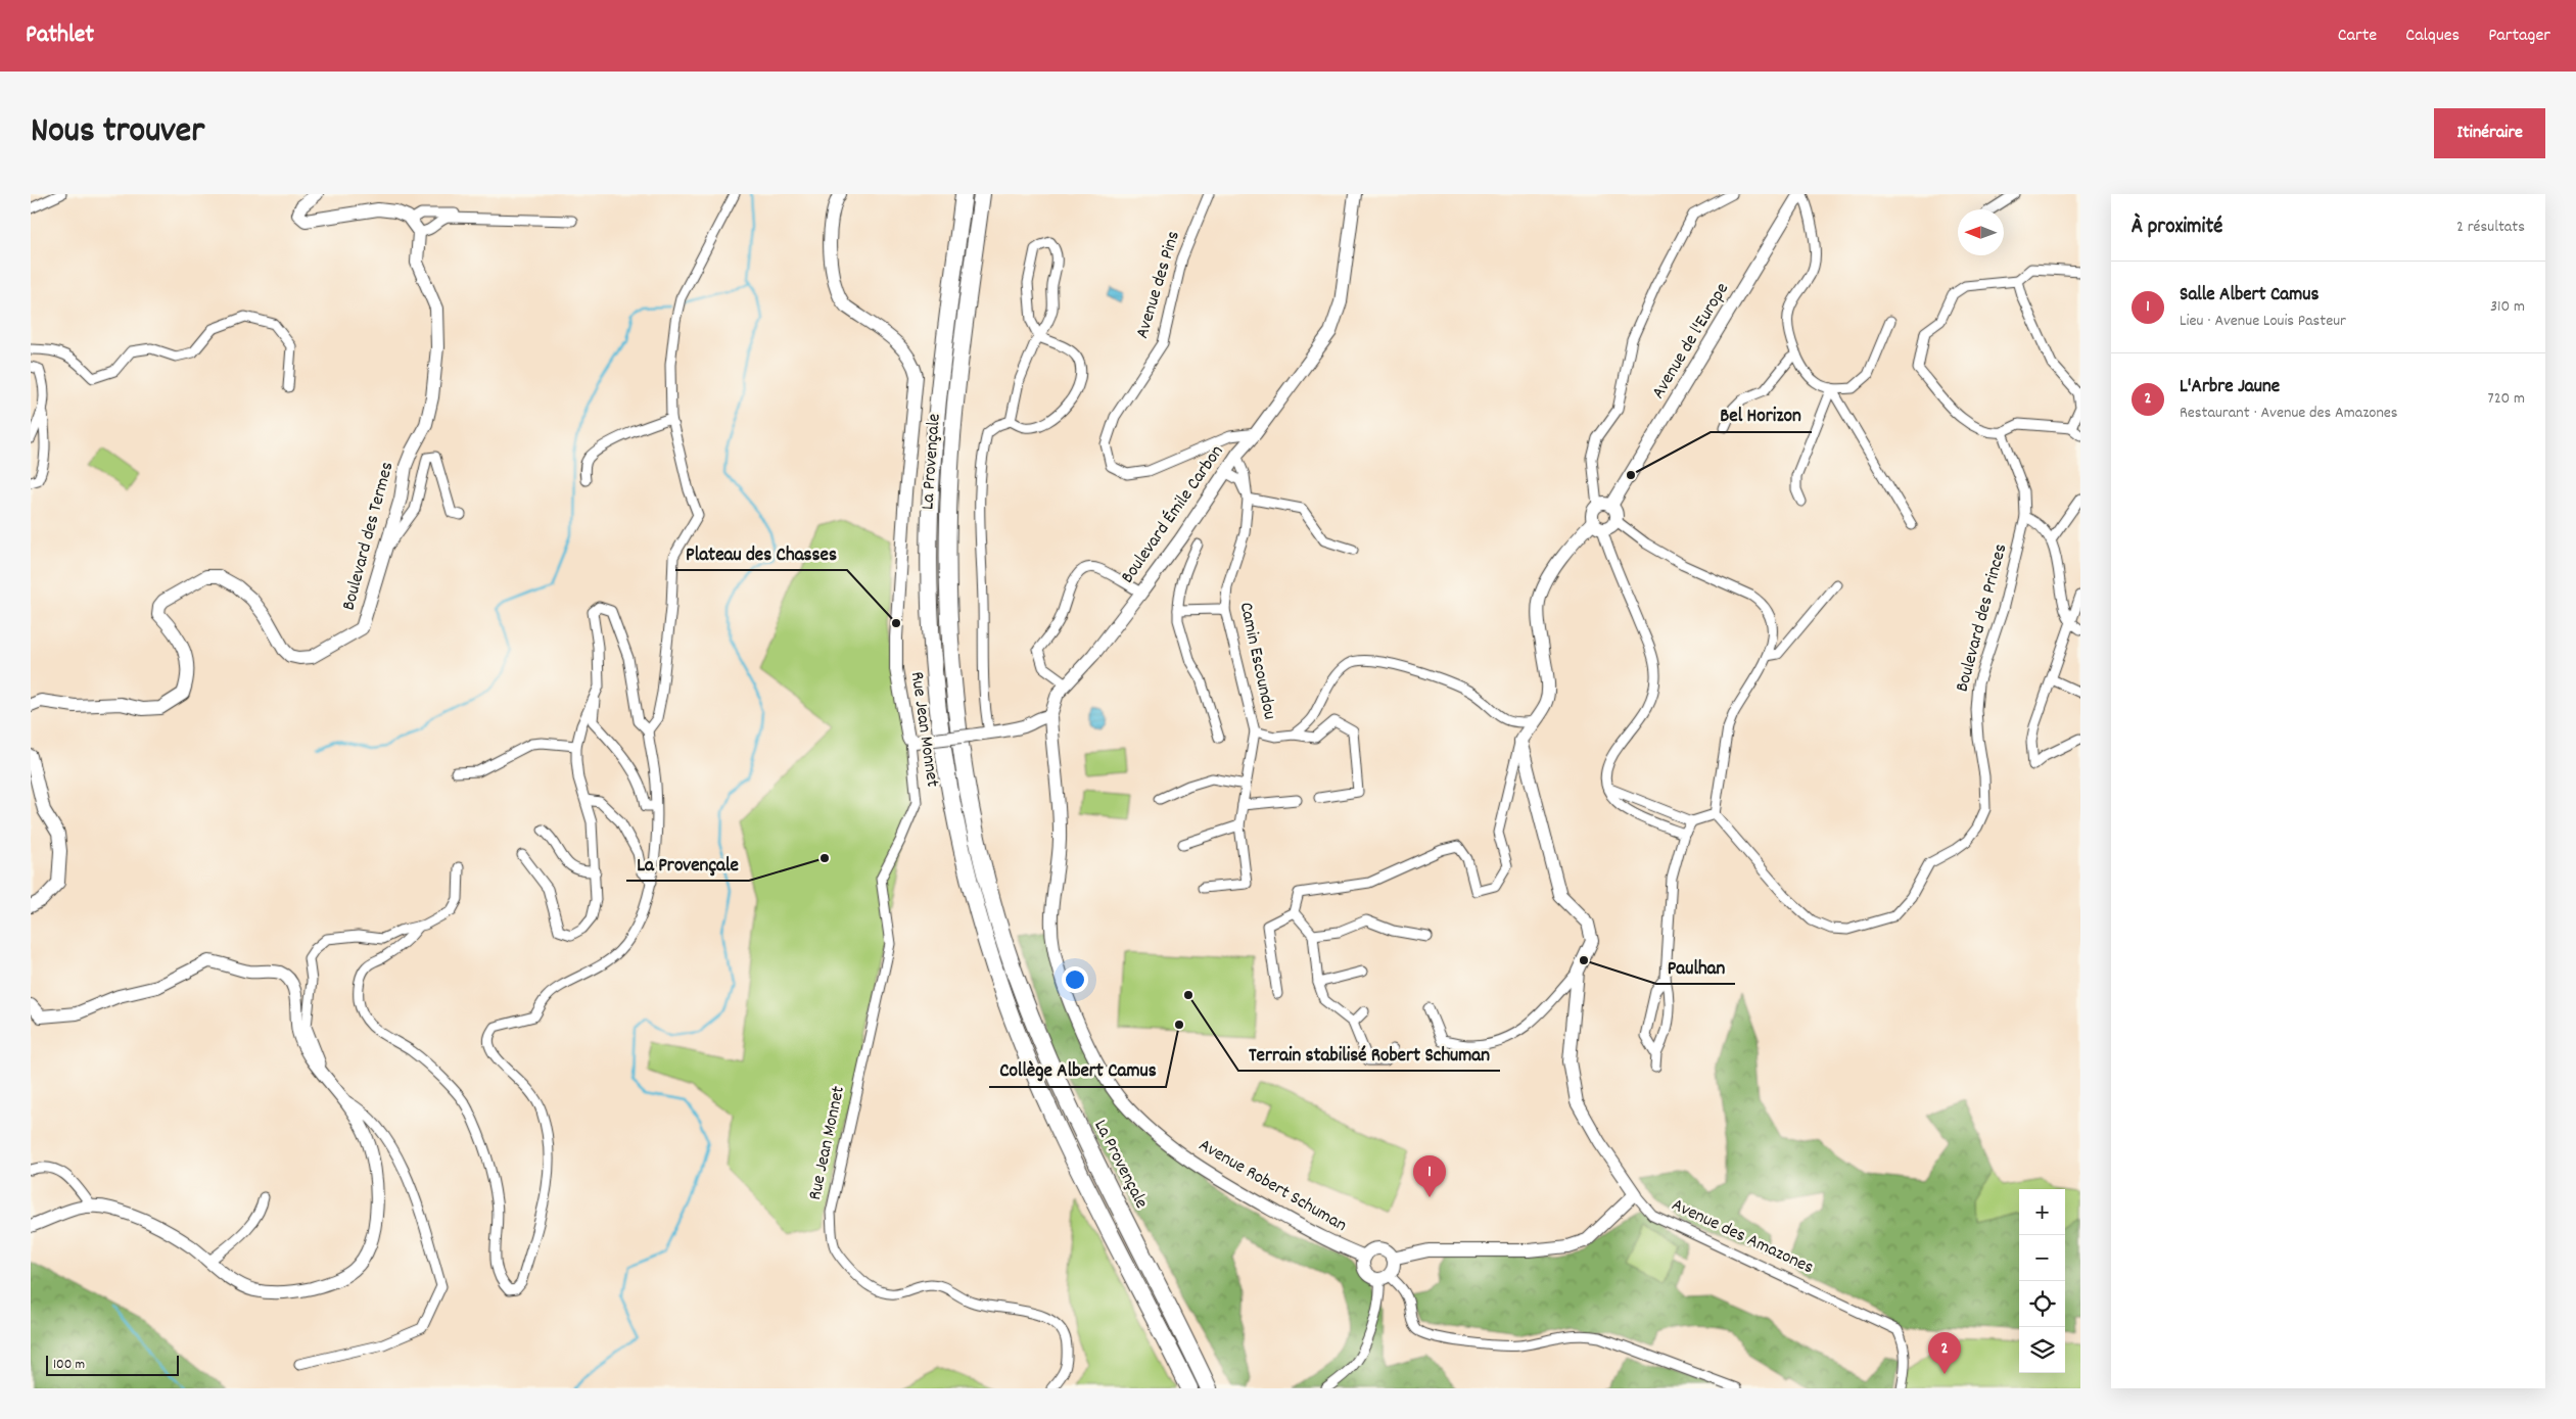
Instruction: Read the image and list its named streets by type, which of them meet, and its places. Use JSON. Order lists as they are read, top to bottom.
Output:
{
  "streets": {
    "highway": ["La Provençale"],
    "street": [
      "Avenue des Pins",
      "Avenue de l'Europe",
      "Boulevard Émile Carbon",
      "Boulevard des Termes",
      "Boulevard des Princes",
      "Camin Escoundou",
      "Rue Jean Monnet",
      "Avenue Robert Schuman",
      "Avenue des Amazones"
    ]
  },
  "crossings": [
    ["Avenue des Pins", "Boulevard Émile Carbon"],
    ["Boulevard Émile Carbon", "Camin Escoundou"],
    ["Boulevard Émile Carbon", "Avenue Robert Schuman"]
  ],
  "places": [
    "Bel Horizon",
    "Plateau des Chasses",
    "La Provençale",
    "Paulhan",
    "Terrain stabilisé Robert Schuman",
    "Collège Albert Camus"
  ],
  "scale_bar": "100 m",
  "north": "left",
  "page": {
    "header": "Pathlet",
    "nav": ["Carte", "Calques", "Partager"],
    "title": "Nous trouver",
    "buttons": "Itinéraire",
    "heading": ["À proximité", "2 résultats"],
    "list": [
      {
        "mark": "1",
        "name": "Salle Albert Camus",
        "note": "Lieu · Avenue Louis Pasteur",
        "value": "310 m"
      },
      {
        "mark": "2",
        "name": "L'Arbre Jaune",
        "note": "Restaurant · Avenue des Amazones",
        "value": "720 m"
      }
    ],
    "pins": ["1", "2"],
    "map_buttons": ["+", "−"],
    "scale": "100 m"
  }
}
